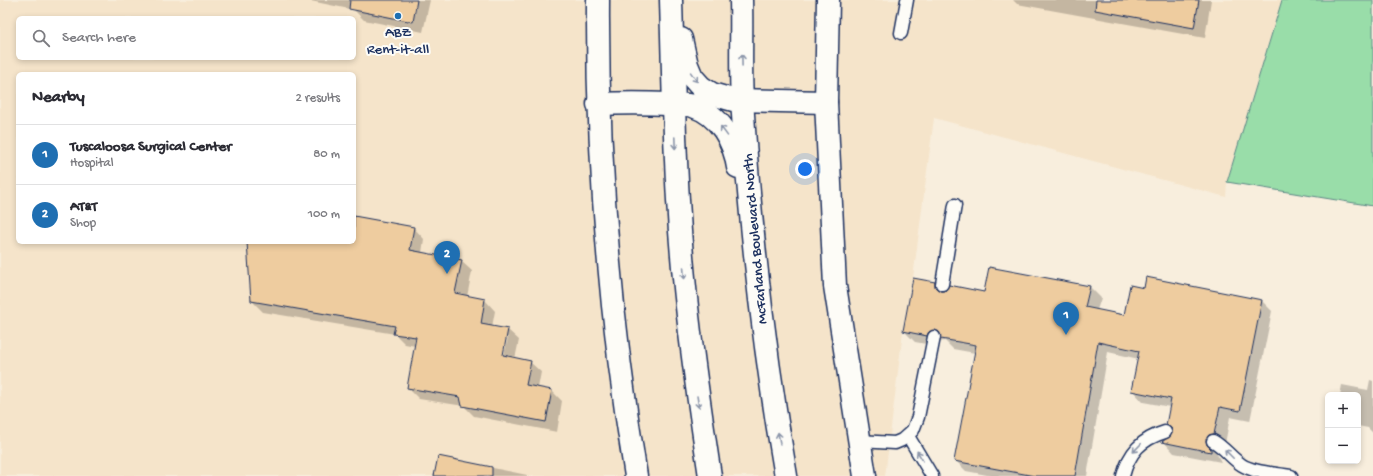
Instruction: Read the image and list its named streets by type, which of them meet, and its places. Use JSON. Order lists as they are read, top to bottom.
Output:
{
  "streets": {
    "main road": ["McFarland Boulevard North"]
  },
  "places": ["ABZ Rent-it-all"],
  "page": {
    "search": "Search here",
    "heading": ["Nearby", "2 results"],
    "list": [
      {
        "mark": "1",
        "name": "Tuscaloosa Surgical Center",
        "note": "Hospital",
        "value": "80 m"
      },
      {
        "mark": "2",
        "name": "AT&T",
        "note": "Shop",
        "value": "100 m"
      }
    ],
    "pins": ["2", "1"],
    "map_buttons": ["+", "−"]
  }
}
